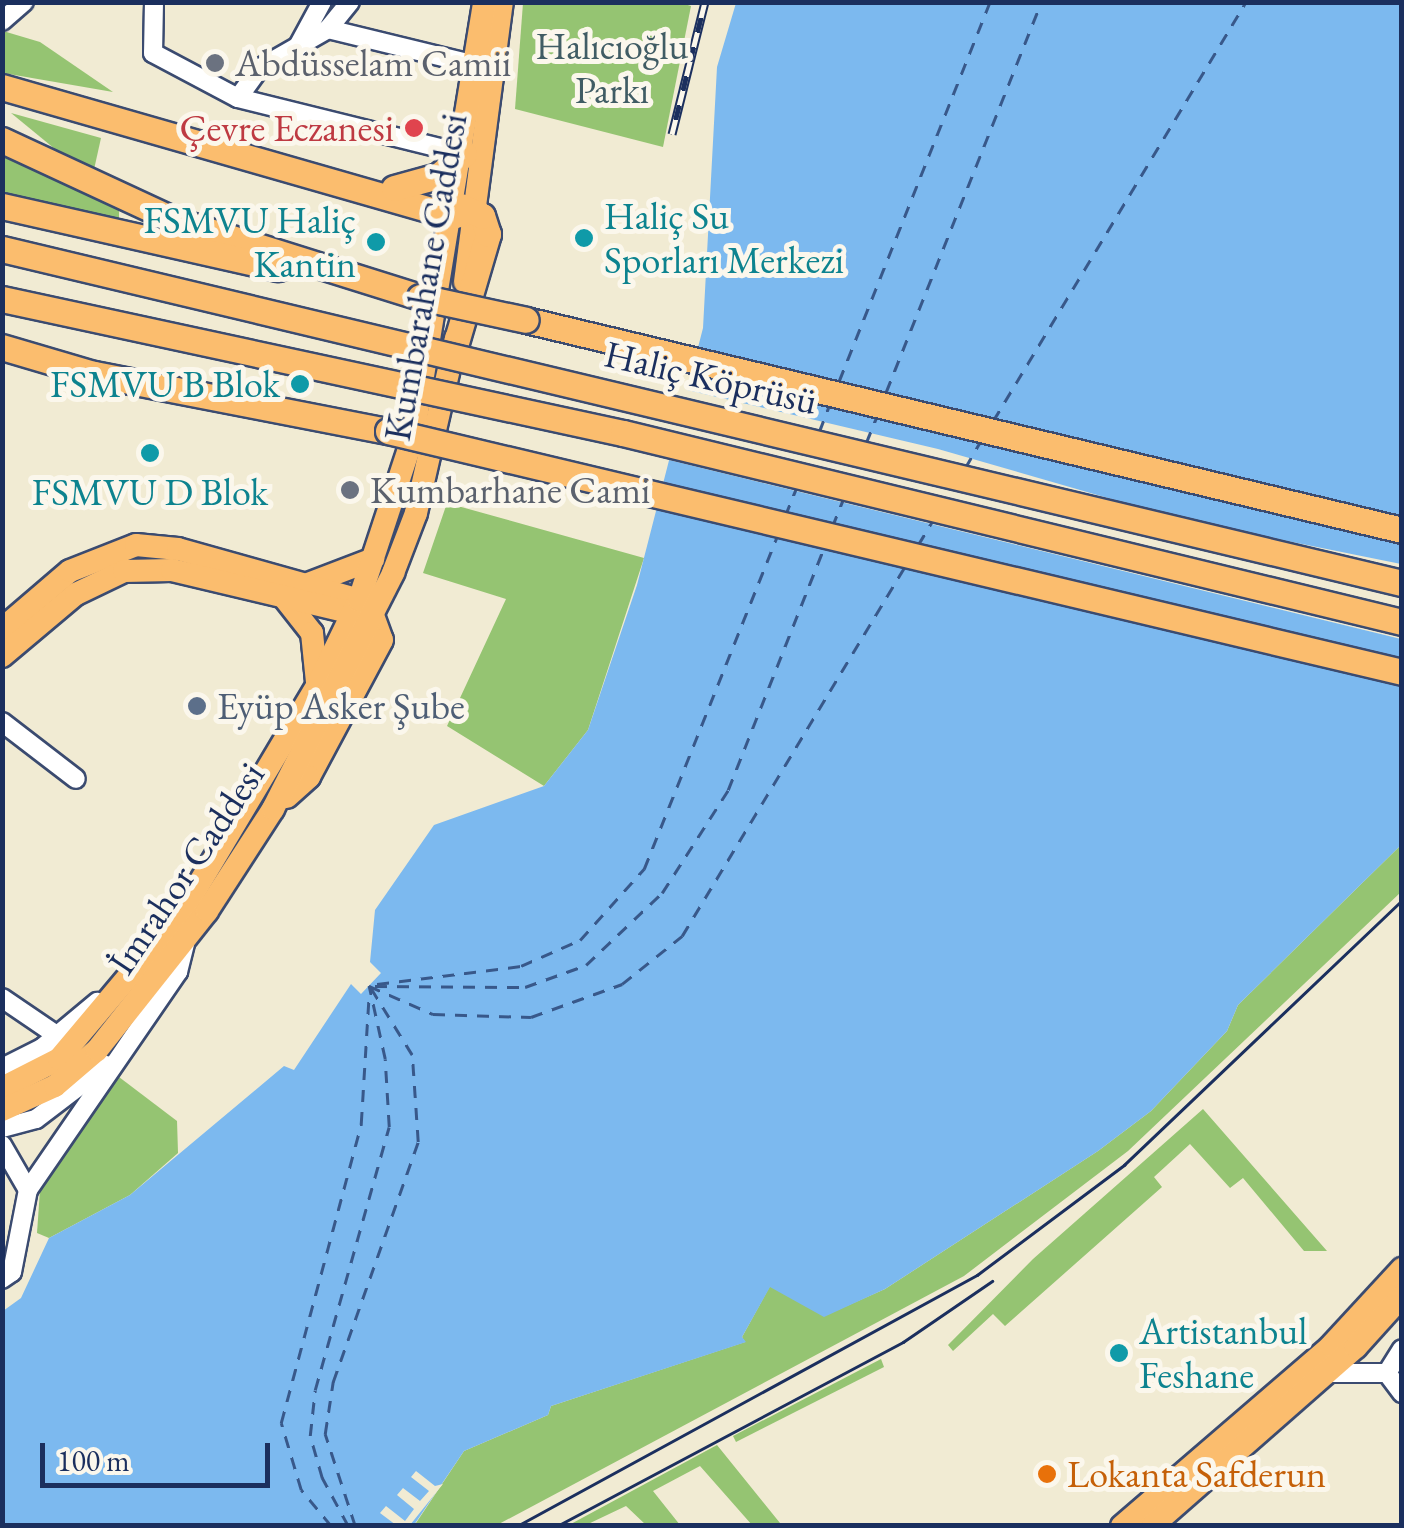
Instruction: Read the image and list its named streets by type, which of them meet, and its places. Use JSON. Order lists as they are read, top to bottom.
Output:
{
  "streets": {
    "highway": ["Haliç Köprüsü"],
    "main road": ["Kumbarahane Caddesi", "İmrahor Caddesi"]
  },
  "crossings": [
    ["Kumbarahane Caddesi", "İmrahor Caddesi"]
  ],
  "parks": ["Halıcıoğlu Parkı"],
  "places": [
    "Abdüsselam Camii",
    "Çevre Eczanesi",
    "Haliç Su Sporları Merkezi",
    "FSMVU Haliç Kantin",
    "FSMVU B Blok",
    "FSMVU D Blok",
    "Kumbarhane Cami",
    "Eyüp Asker Şube",
    "Artistanbul Feshane",
    "Lokanta Safderun"
  ],
  "scale_bar": "100 m"
}
